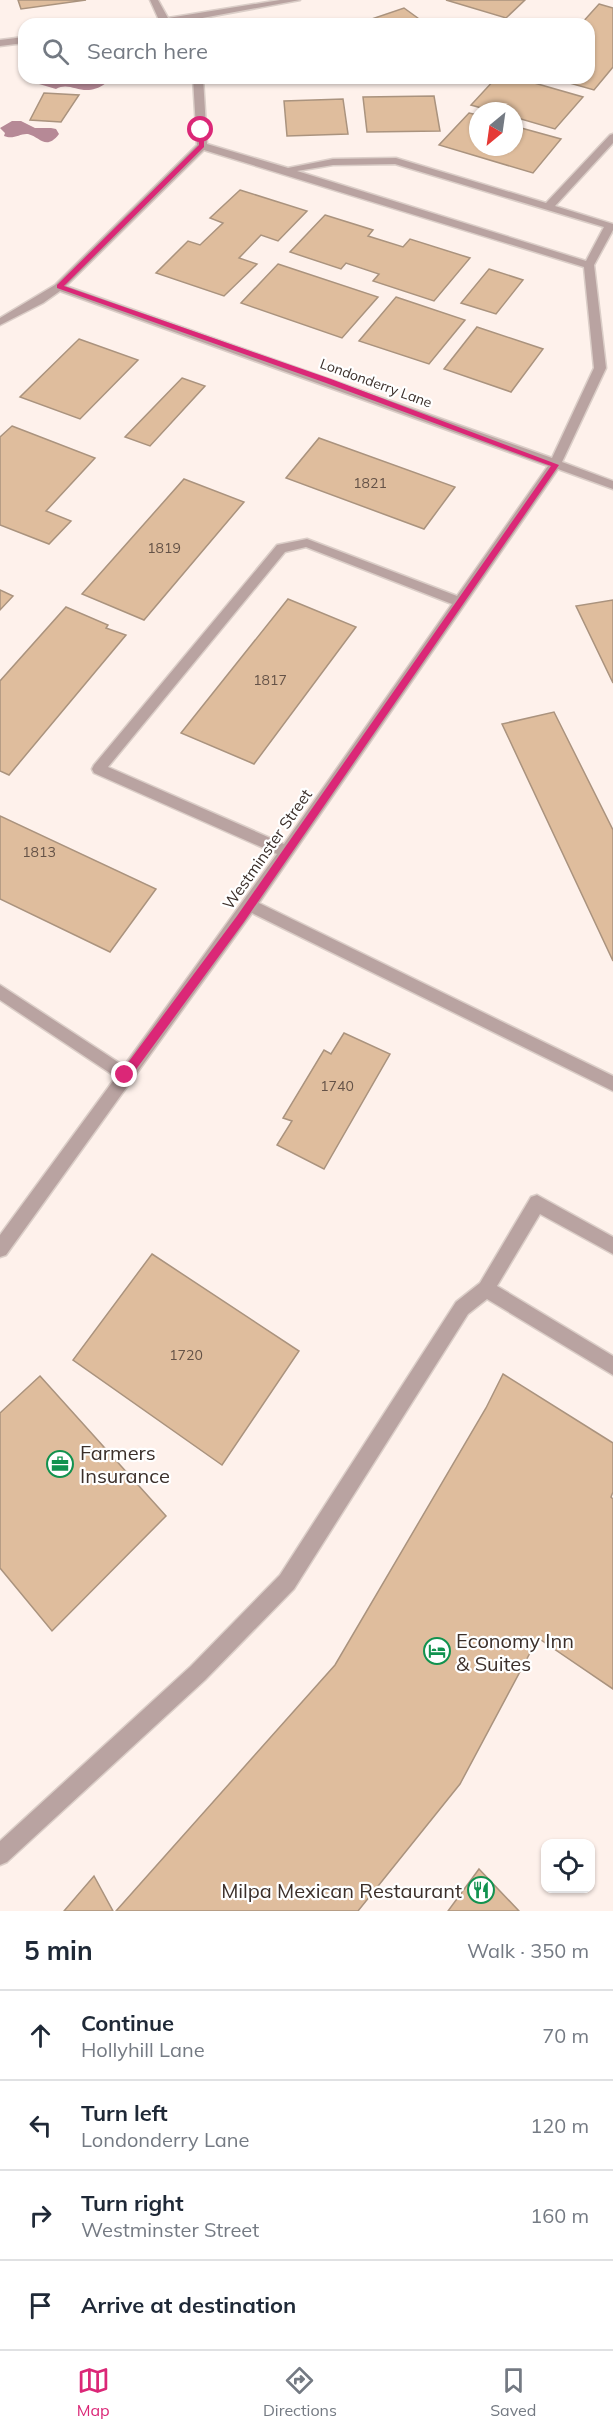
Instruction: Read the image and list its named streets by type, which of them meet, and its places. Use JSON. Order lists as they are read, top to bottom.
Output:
{
  "streets": {
    "street": ["Londonderry Lane", "Westminster Street"]
  },
  "crossings": [
    ["Londonderry Lane", "Westminster Street"]
  ],
  "places": {
    "office": ["Farmers Insurance"],
    "hotel": ["Economy Inn & Suites"],
    "restaurant": ["Milpa Mexican Restaurant"]
  },
  "house_numbers": [
    "1821",
    "1819",
    "1817",
    "1813",
    "1740",
    "1720"
  ],
  "north": "bottom left",
  "page": {
    "search": "Search here",
    "heading": ["5 min", "Walk · 350 m"],
    "list": [
      ["Continue", "Hollyhill Lane", "70 m"],
      ["Turn left", "Londonderry Lane", "120 m"],
      ["Turn right", "Westminster Street", "160 m"],
      "Arrive at destination"
    ],
    "nav": ["Map", "Directions", "Saved"]
  }
}
